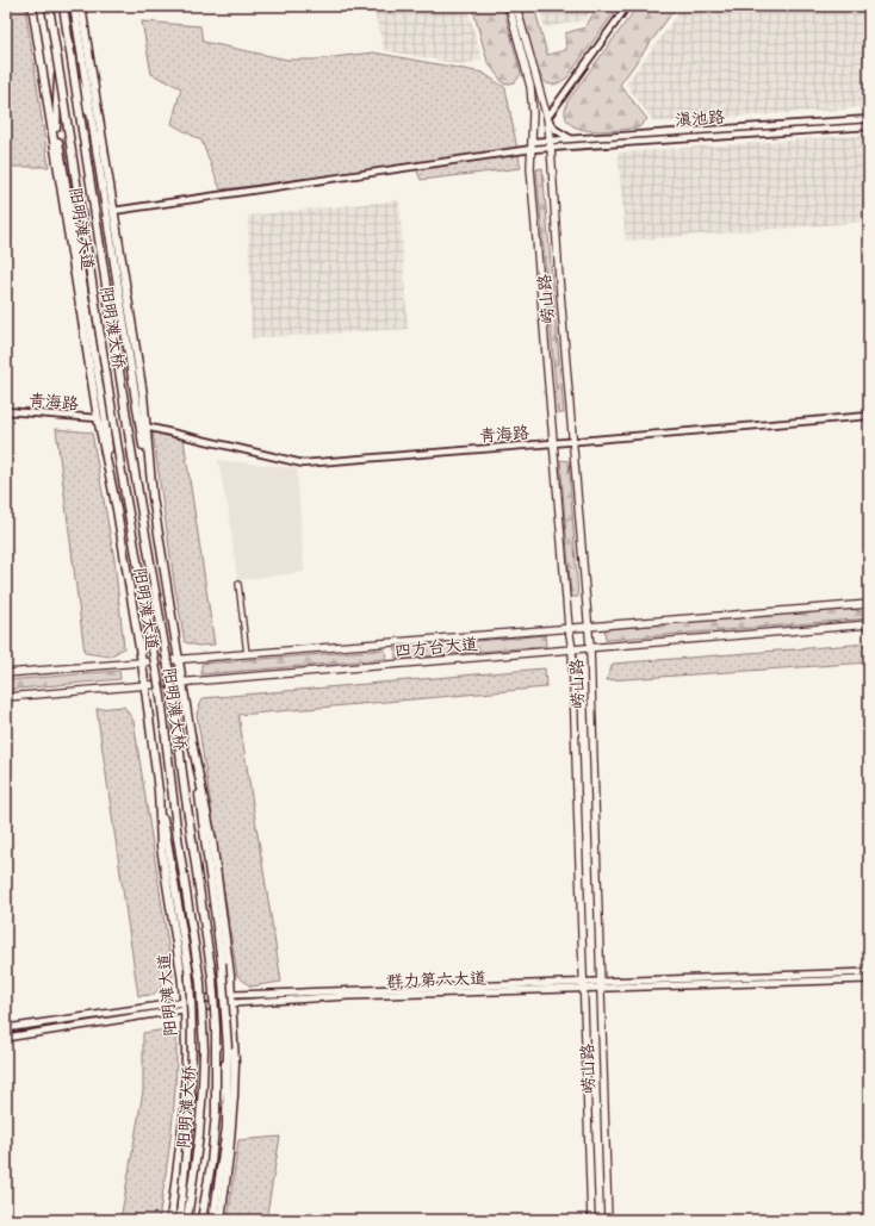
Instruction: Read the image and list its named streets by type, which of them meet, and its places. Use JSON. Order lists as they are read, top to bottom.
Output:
{
  "streets": {
    "highway": ["阳明滩大道", "阳明滩大桥"],
    "main road": ["崂山路", "四方台大道", "群力第六大道"],
    "street": ["滇池路", "青海路"]
  },
  "crossings": [
    ["滇池路", "阳明滩大道"],
    ["滇池路", "崂山路"],
    ["阳明滩大道", "青海路"],
    ["阳明滩大道", "四方台大道"],
    ["阳明滩大道", "群力第六大道"],
    ["崂山路", "青海路"],
    ["崂山路", "四方台大道"],
    ["崂山路", "群力第六大道"]
  ]
}
